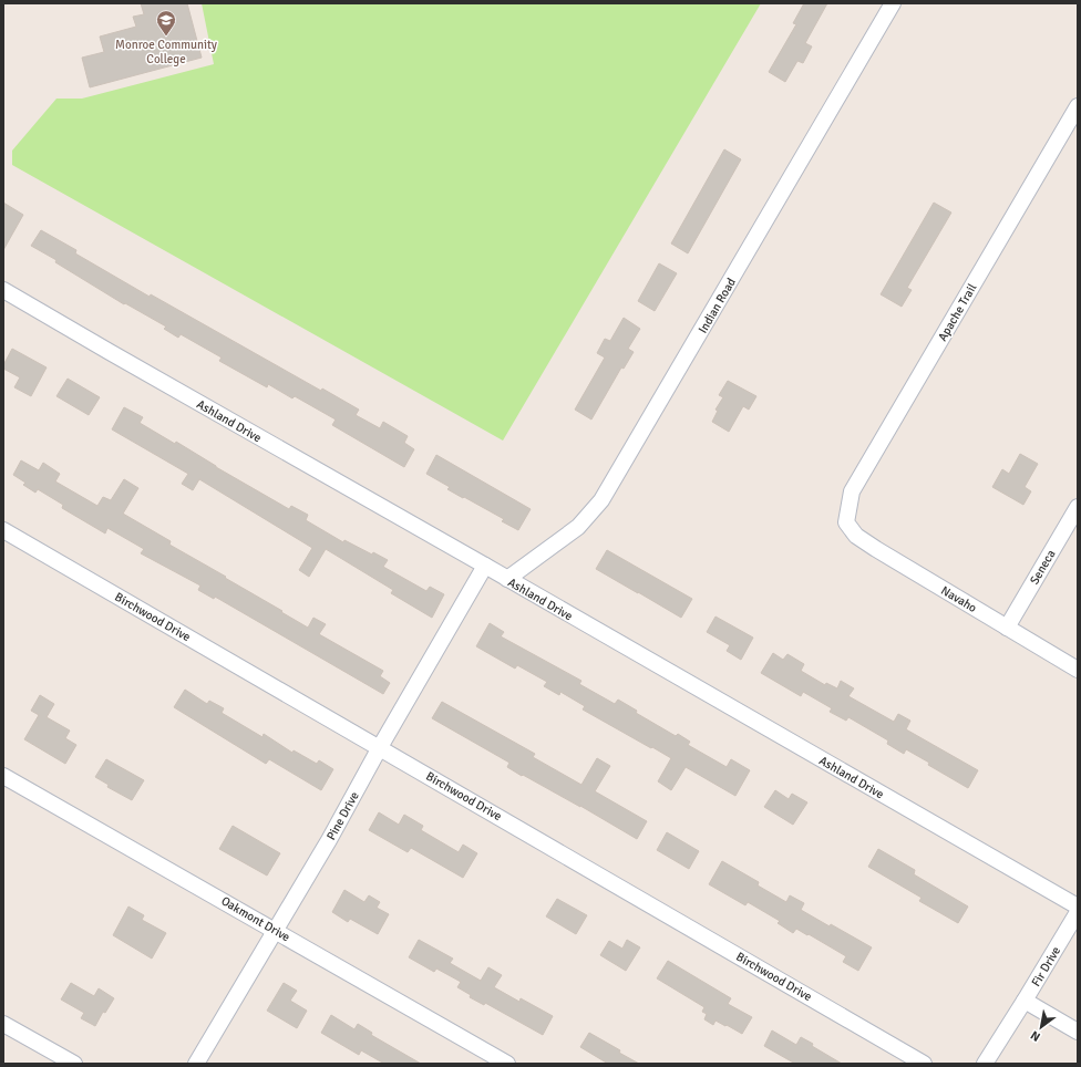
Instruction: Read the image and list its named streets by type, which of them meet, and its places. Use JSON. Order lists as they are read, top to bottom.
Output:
{
  "streets": {
    "street": [
      "Indian Road",
      "Apache Trail",
      "Ashland Drive",
      "Seneca",
      "Navaho",
      "Birchwood Drive",
      "Pine Drive",
      "Oakmont Drive",
      "Fir Drive"
    ]
  },
  "crossings": [
    ["Indian Road", "Ashland Drive"],
    ["Apache Trail", "Navaho"],
    ["Ashland Drive", "Pine Drive"],
    ["Seneca", "Navaho"],
    ["Birchwood Drive", "Pine Drive"],
    ["Pine Drive", "Oakmont Drive"]
  ],
  "places": {
    "school or university": ["Monroe Community College"]
  },
  "north": "bottom left"
}
